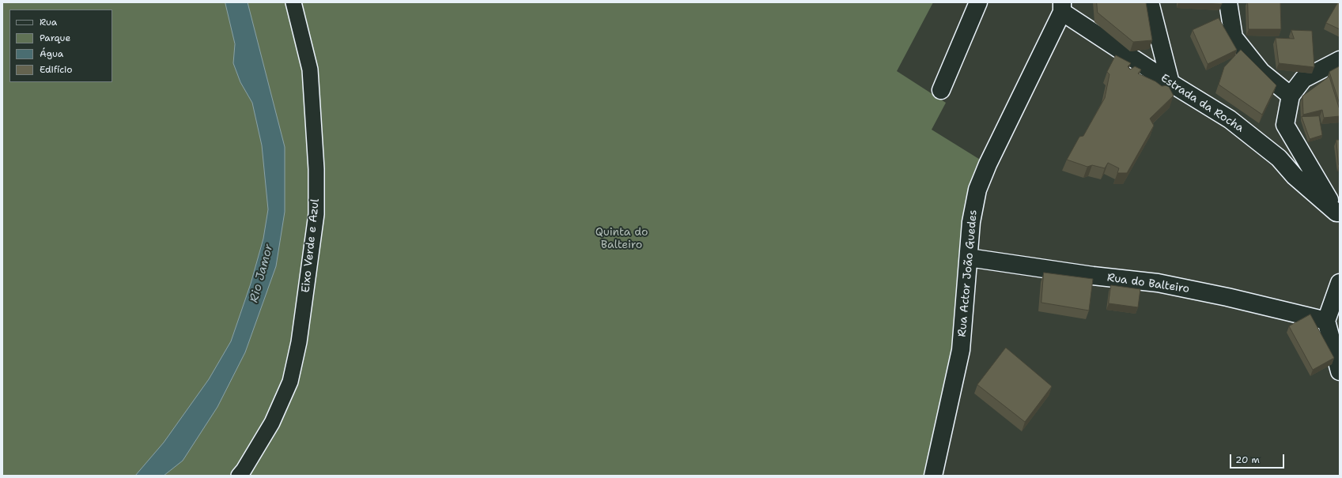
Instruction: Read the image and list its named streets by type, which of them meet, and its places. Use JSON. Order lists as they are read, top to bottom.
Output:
{
  "streets": {
    "street": [
      "Estrada da Rocha",
      "Eixo Verde e Azul",
      "Rua Actor João Guedes",
      "Rua do Balteiro"
    ]
  },
  "crossings": [
    ["Estrada da Rocha", "Rua Actor João Guedes"],
    ["Rua Actor João Guedes", "Rua do Balteiro"]
  ],
  "water": ["Rio Jamor"],
  "parks": ["Quinta do Balteiro"],
  "legend": [
    "Rua",
    "Parque",
    "Água",
    "Edifício"
  ],
  "scale_bar": "20 m"
}
